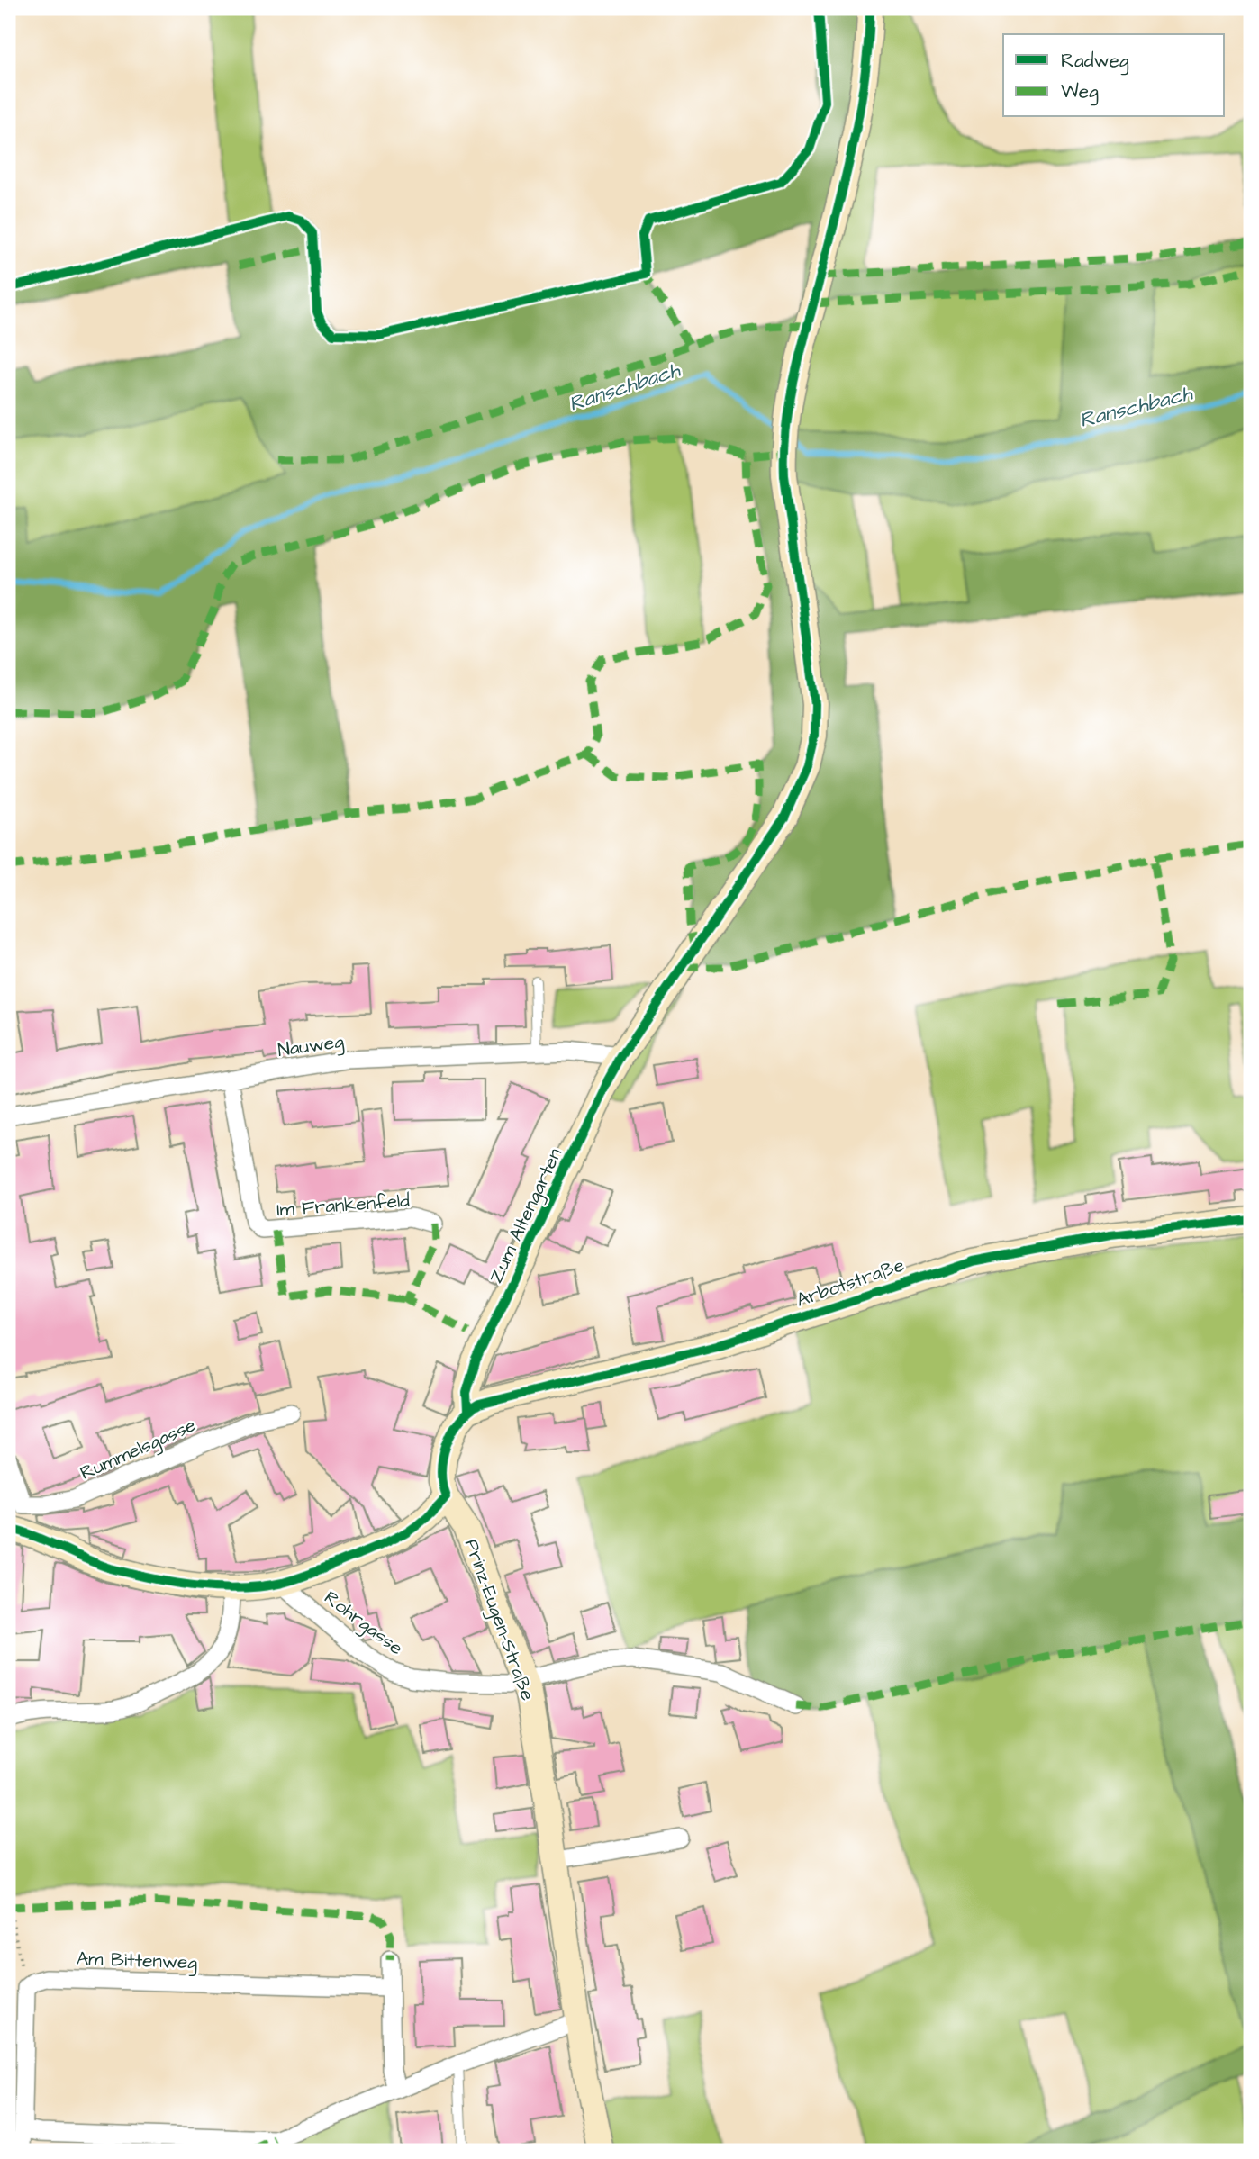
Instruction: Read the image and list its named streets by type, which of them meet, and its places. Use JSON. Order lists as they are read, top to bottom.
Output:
{
  "streets": {
    "street": [
      "Nauweg",
      "Im Frankenfeld",
      "Zum Altengarten",
      "Arbotstraße",
      "Rummelsgasse",
      "Prinz-Eugen-Straße",
      "Rohrgasse",
      "Am Bittenweg"
    ]
  },
  "crossings": [
    ["Nauweg", "Im Frankenfeld"],
    ["Nauweg", "Zum Altengarten"],
    ["Zum Altengarten", "Arbotstraße"],
    ["Zum Altengarten", "Prinz-Eugen-Straße"],
    ["Prinz-Eugen-Straße", "Rohrgasse"]
  ],
  "water": ["Ranschbach"],
  "legend": ["Radweg", "Weg"]
}
